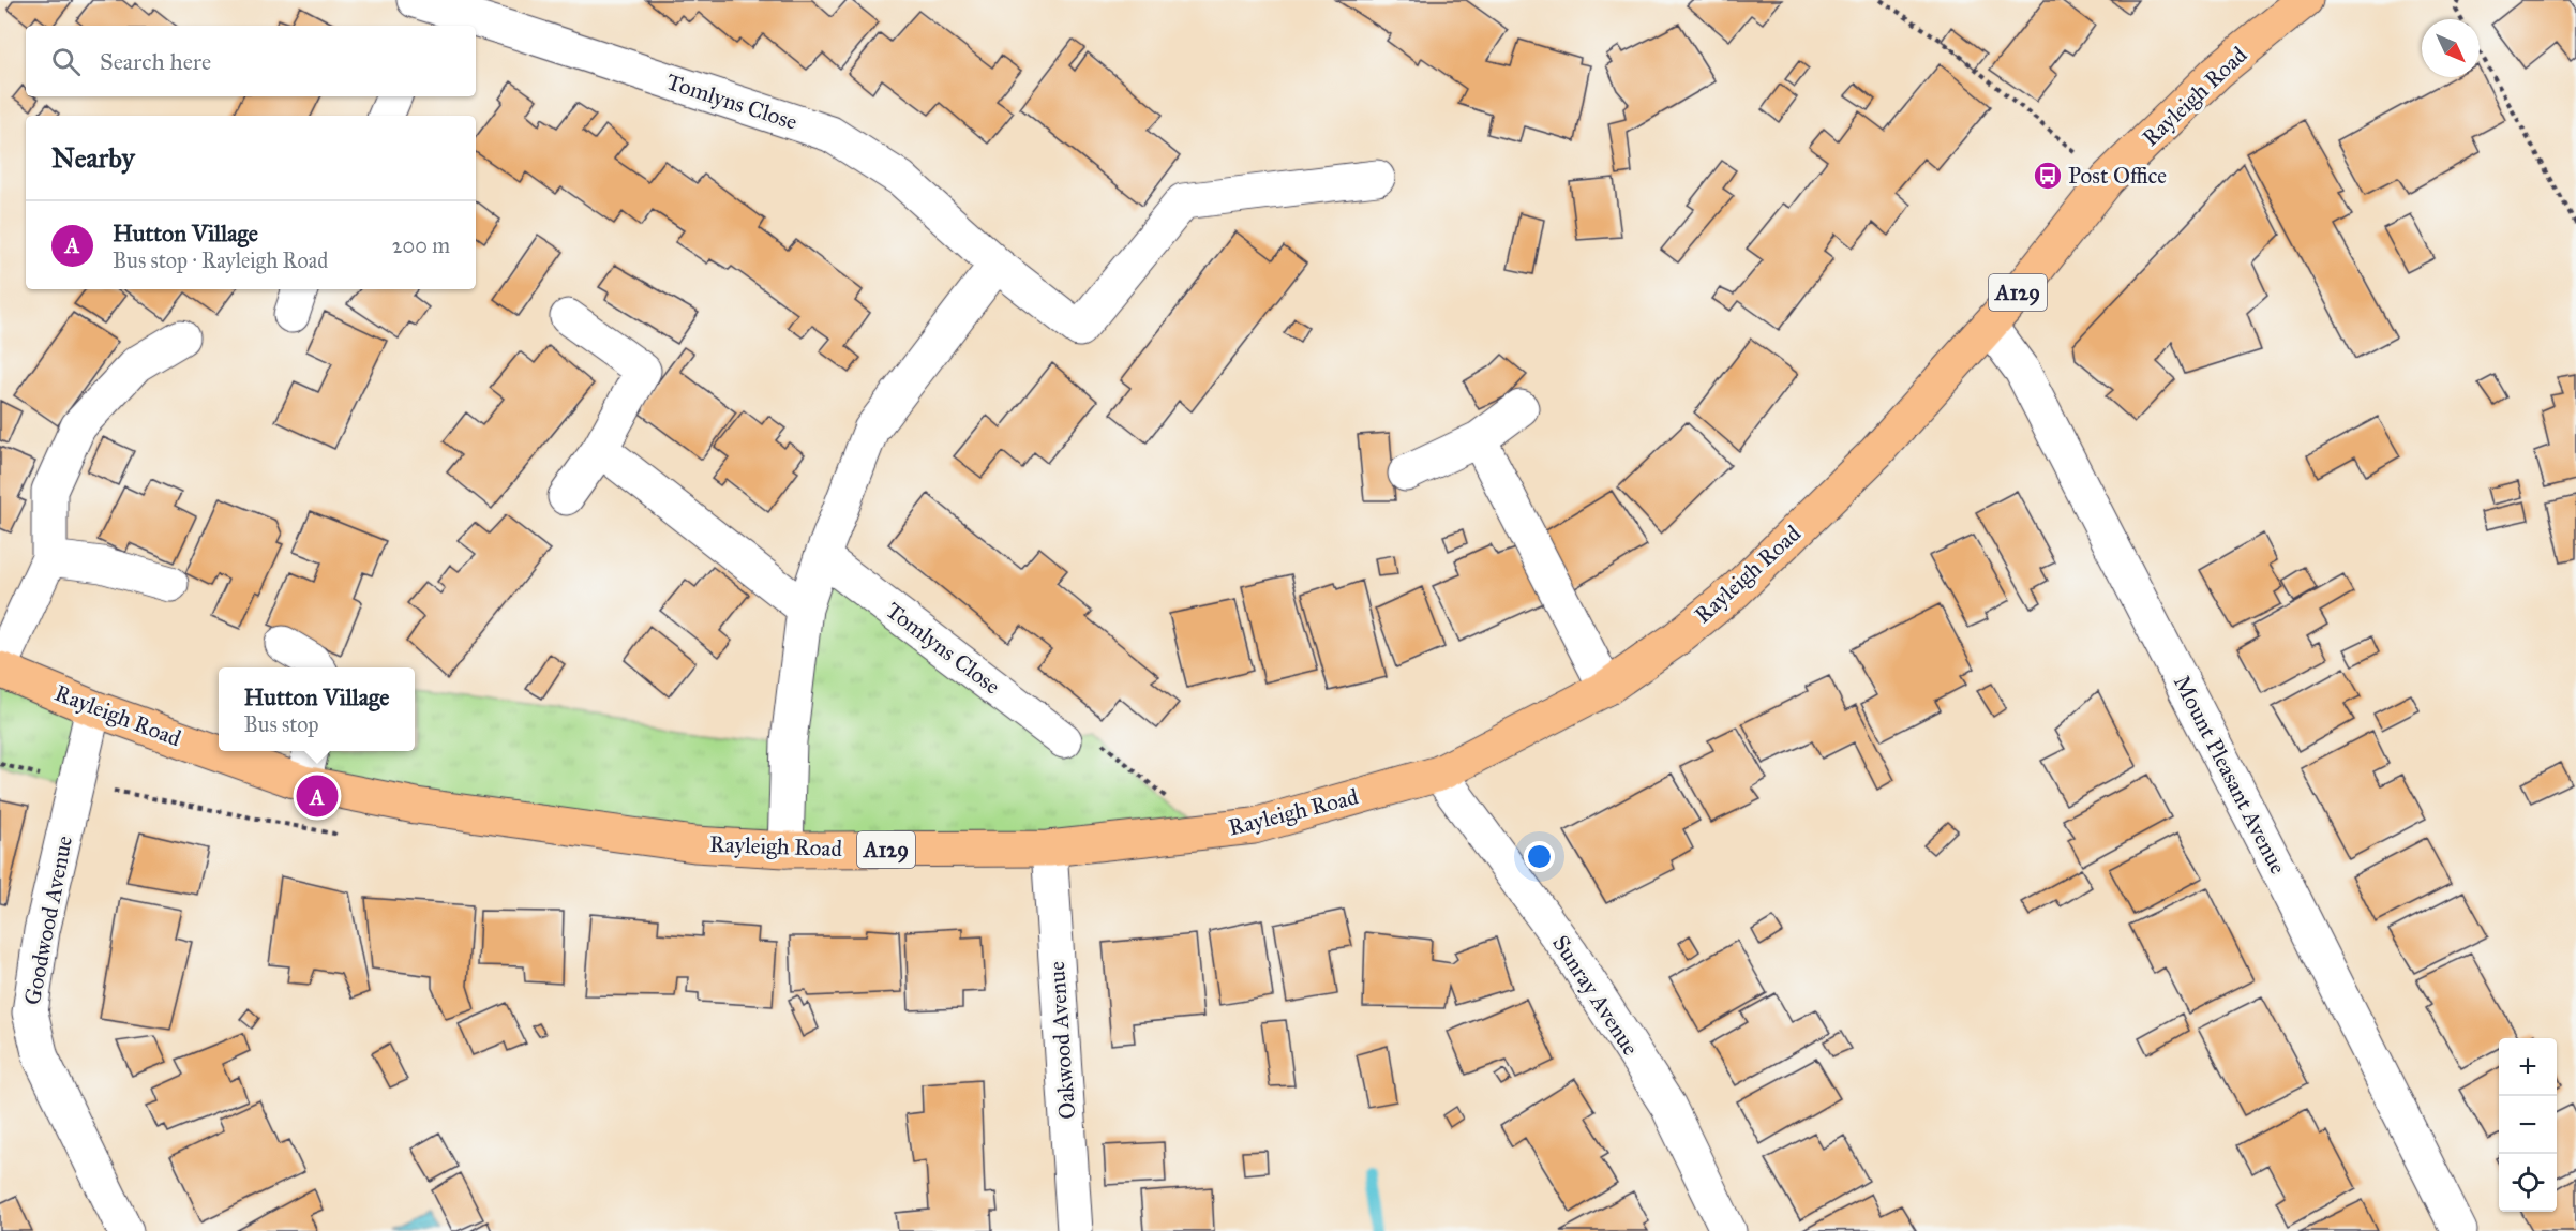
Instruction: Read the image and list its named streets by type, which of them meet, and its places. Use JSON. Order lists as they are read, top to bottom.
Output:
{
  "streets": {
    "main road": ["Rayleigh Road", "A129"],
    "street": [
      "Tomlyns Close",
      "Mount Pleasant Avenue",
      "Goodwood Avenue",
      "Sunray Avenue",
      "Oakwood Avenue"
    ]
  },
  "crossings": [
    ["Rayleigh Road", "Mount Pleasant Avenue"],
    ["Rayleigh Road", "Goodwood Avenue"],
    ["Rayleigh Road", "Sunray Avenue"],
    ["Rayleigh Road", "Oakwood Avenue"]
  ],
  "places": {
    "bus stop": ["Post Office"]
  },
  "north": "bottom right",
  "page": {
    "search": "Search here",
    "heading": "Nearby",
    "list": [
      {
        "mark": "A",
        "name": "Hutton Village",
        "note": "Bus stop · Rayleigh Road",
        "value": "200 m"
      }
    ],
    "popup": ["Hutton Village", "Bus stop"],
    "pins": "A",
    "map_buttons": ["+", "−"]
  }
}
